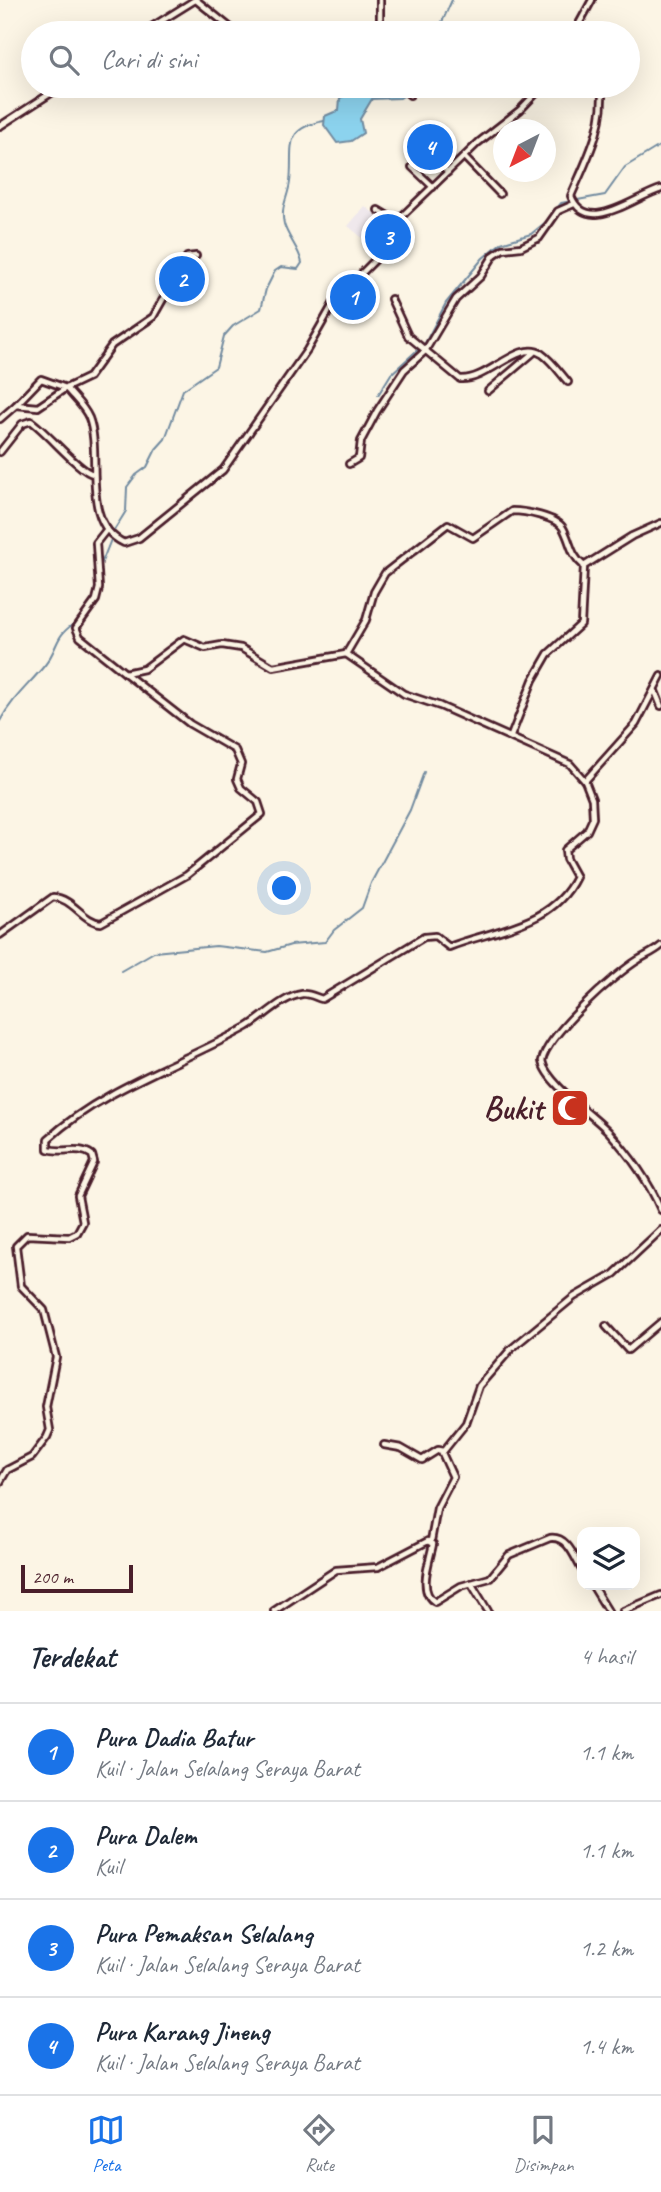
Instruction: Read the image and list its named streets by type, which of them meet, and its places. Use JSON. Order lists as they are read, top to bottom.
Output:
{
  "places": {
    "mosque": ["Bukit"]
  },
  "scale_bar": "200 m",
  "north": "bottom left",
  "page": {
    "search": "Cari di sini",
    "pins": [
      "4",
      "3",
      "2",
      "1"
    ],
    "scale": "200 m",
    "heading": ["Terdekat", "4 hasil"],
    "list": [
      {
        "mark": "1",
        "name": "Pura Dadia Batur",
        "note": "Kuil · Jalan Selalang Seraya Barat",
        "value": "1.1 km"
      },
      {
        "mark": "2",
        "name": "Pura Dalem",
        "note": "Kuil",
        "value": "1.1 km"
      },
      {
        "mark": "3",
        "name": "Pura Pemaksan Selalang",
        "note": "Kuil · Jalan Selalang Seraya Barat",
        "value": "1.2 km"
      },
      {
        "mark": "4",
        "name": "Pura Karang Jineng",
        "note": "Kuil · Jalan Selalang Seraya Barat",
        "value": "1.4 km"
      }
    ],
    "nav": ["Peta", "Rute", "Disimpan"]
  }
}
